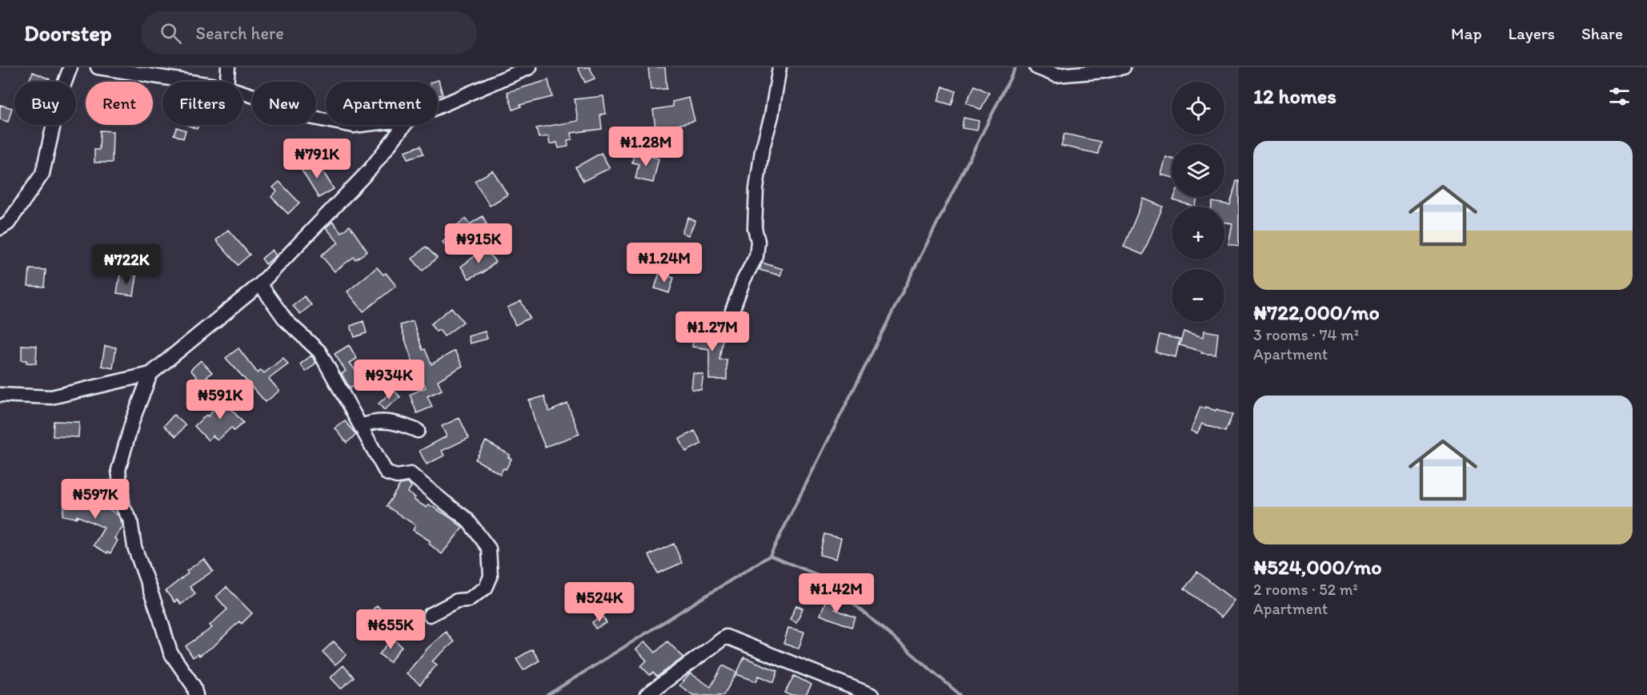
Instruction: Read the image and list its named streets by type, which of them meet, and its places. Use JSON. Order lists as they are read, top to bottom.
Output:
{
  "page": {
    "header": "Doorstep",
    "search": "Search here",
    "nav": ["Map", "Layers", "Share"],
    "heading": "12 homes",
    "map_buttons": ["+", "−"],
    "chip": [
      "Buy",
      "Rent",
      "Filters",
      "New",
      "Apartment"
    ],
    "list": [
      {
        "name": "₦722,000/mo",
        "note": "3 rooms · 74 m² · Apartment"
      },
      {
        "name": "₦524,000/mo",
        "note": "2 rooms · 52 m² · Apartment"
      }
    ],
    "price": [
      "₦1.28M",
      "₦791K",
      "₦915K",
      "₦1.24M",
      "₦722K",
      "₦1.27M",
      "₦934K",
      "₦591K",
      "₦597K",
      "₦1.42M",
      "₦524K",
      "₦655K"
    ]
  }
}
